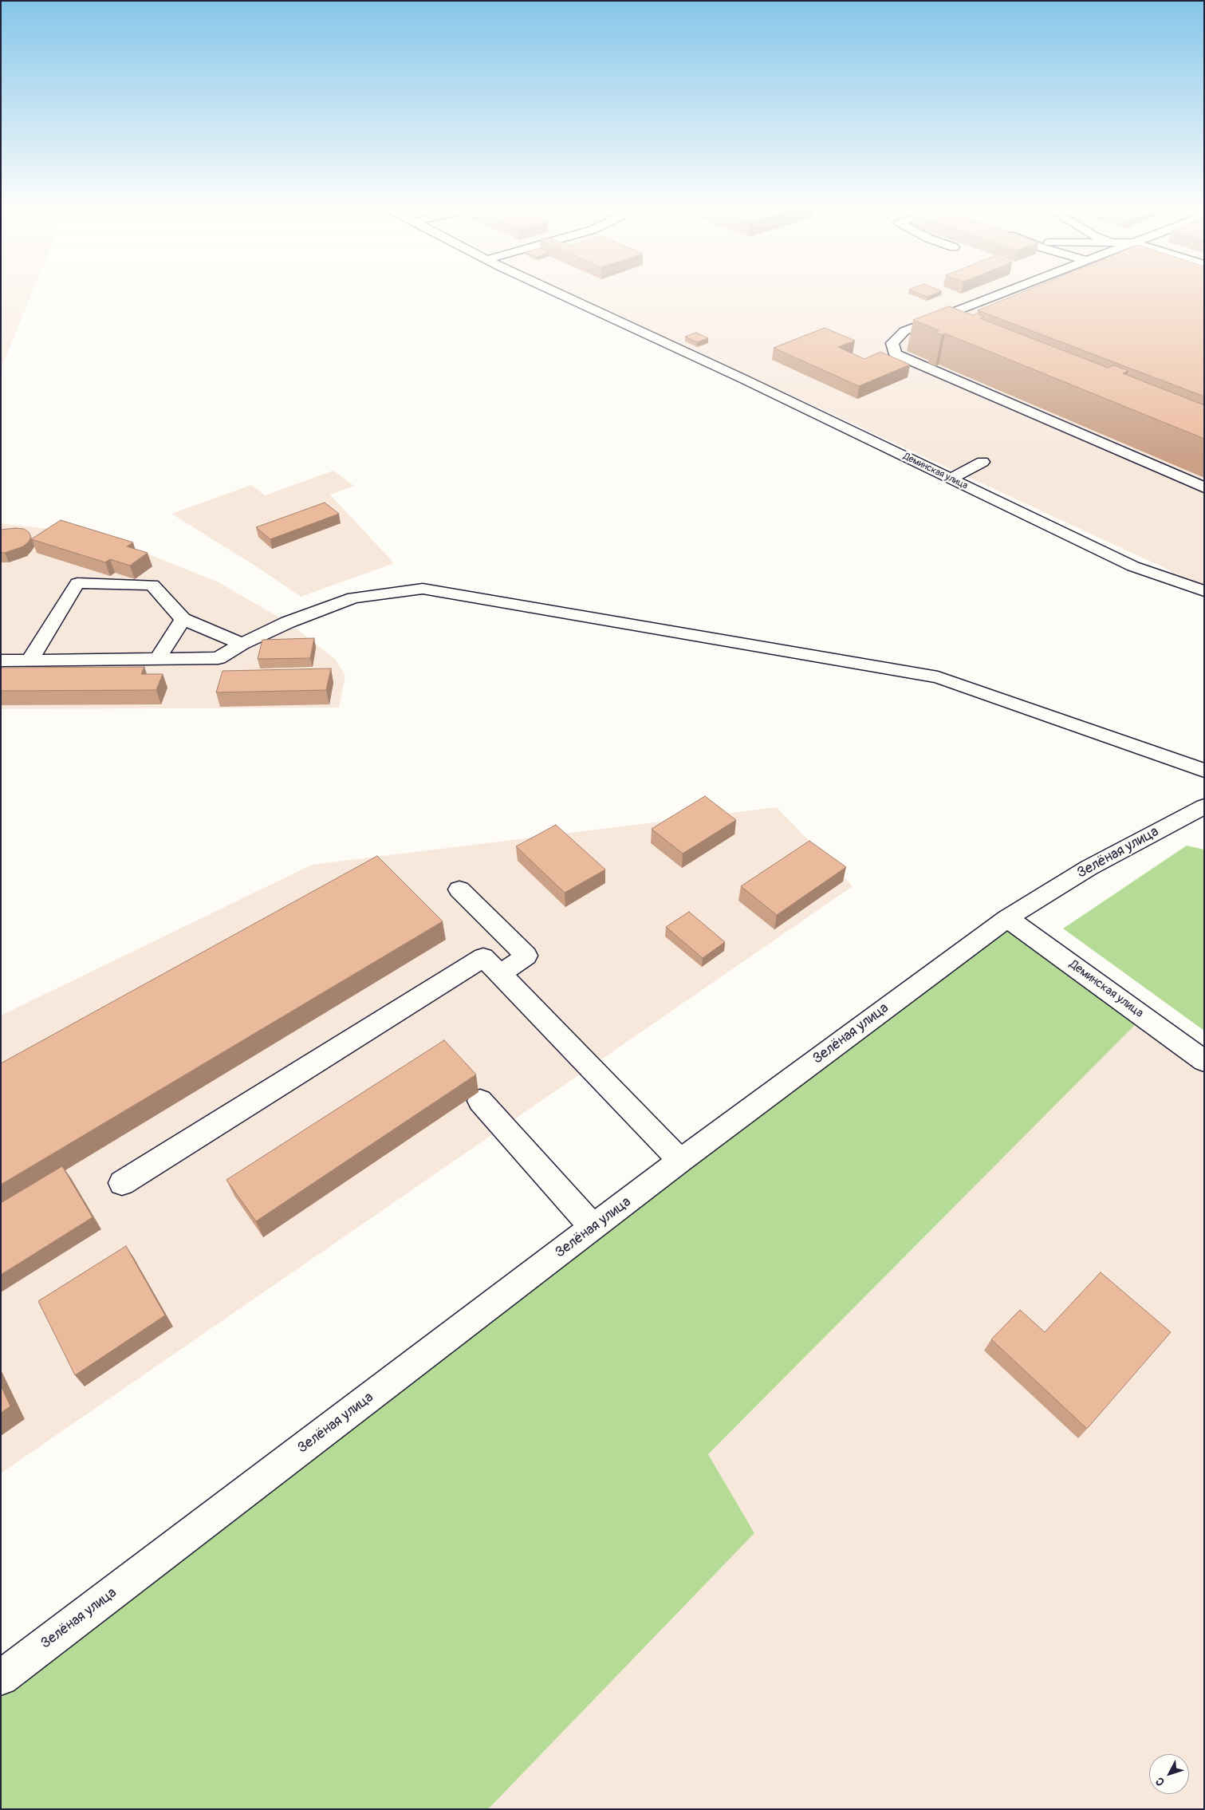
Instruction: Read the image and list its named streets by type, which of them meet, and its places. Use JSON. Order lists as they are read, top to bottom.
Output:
{
  "streets": {
    "street": ["Деминская улица", "Зелёная улица"]
  },
  "crossings": [
    ["Деминская улица", "Зелёная улица"]
  ],
  "north": "bottom left"
}
